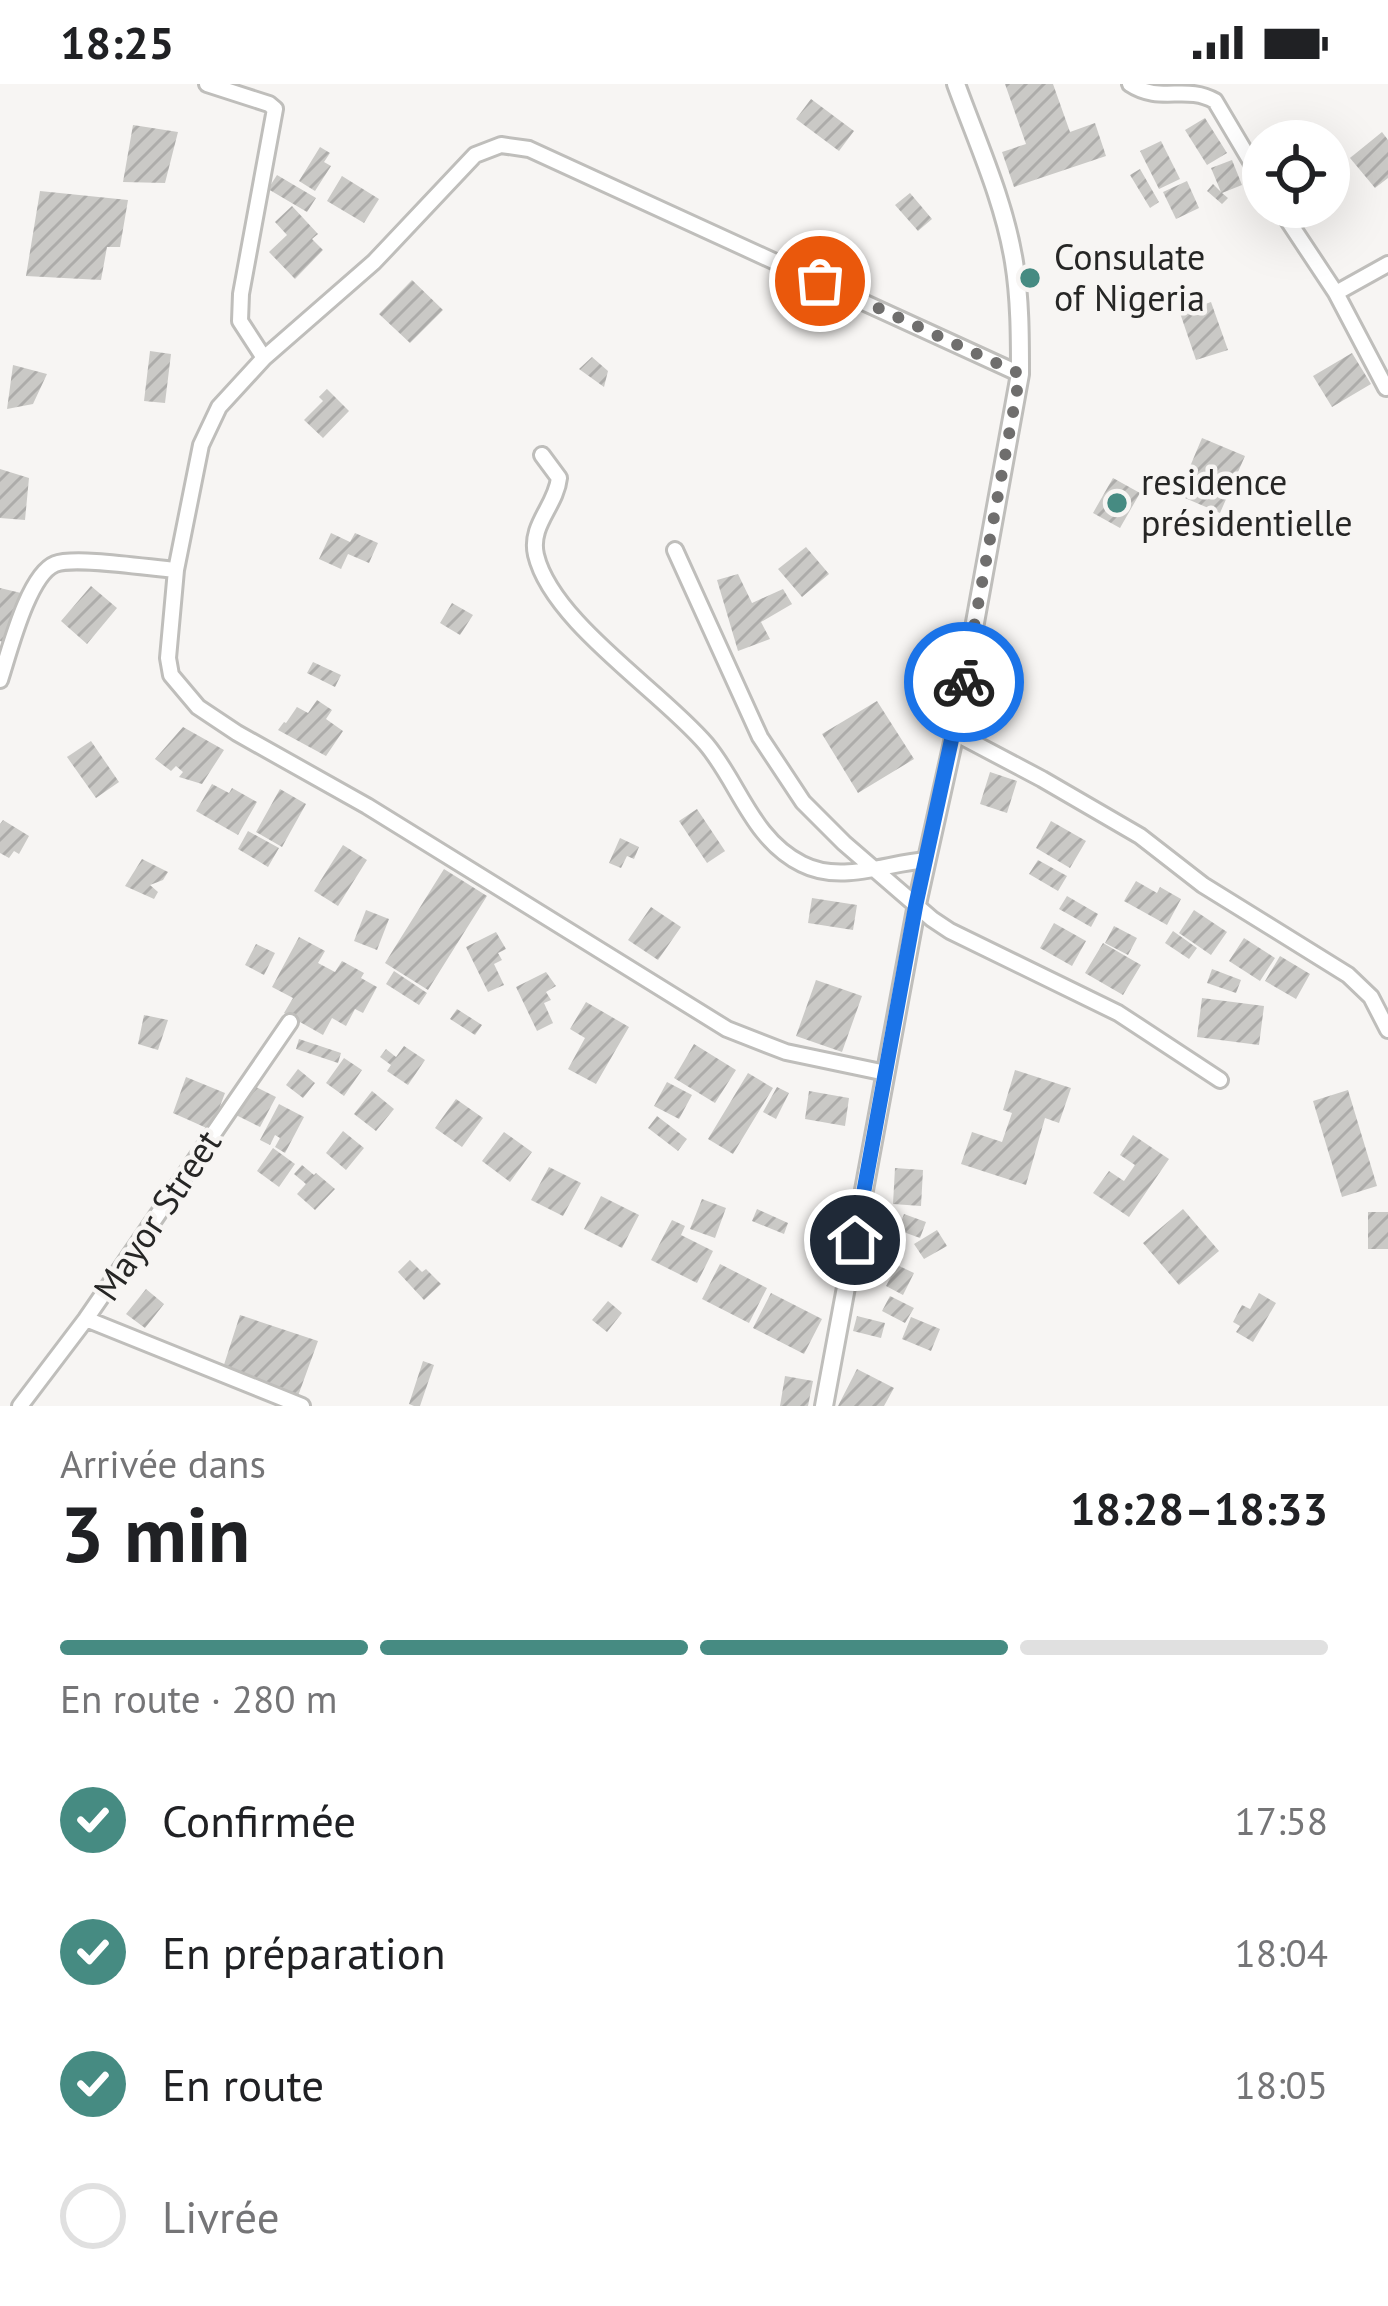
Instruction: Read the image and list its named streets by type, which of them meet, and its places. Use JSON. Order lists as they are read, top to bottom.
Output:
{
  "streets": {
    "street": ["Mayor Street"]
  },
  "places": ["Consulate of Nigeria", "residence présidentielle"],
  "page": {
    "status": "18:25",
    "heading": ["3 min", "Arrivée dans", "18:28–18:33"],
    "bar": "En route · 280 m",
    "list": [
      ["Confirmée", "17:58"],
      ["En préparation", "18:04"],
      ["En route", "18:05"],
      "Livrée"
    ]
  }
}
